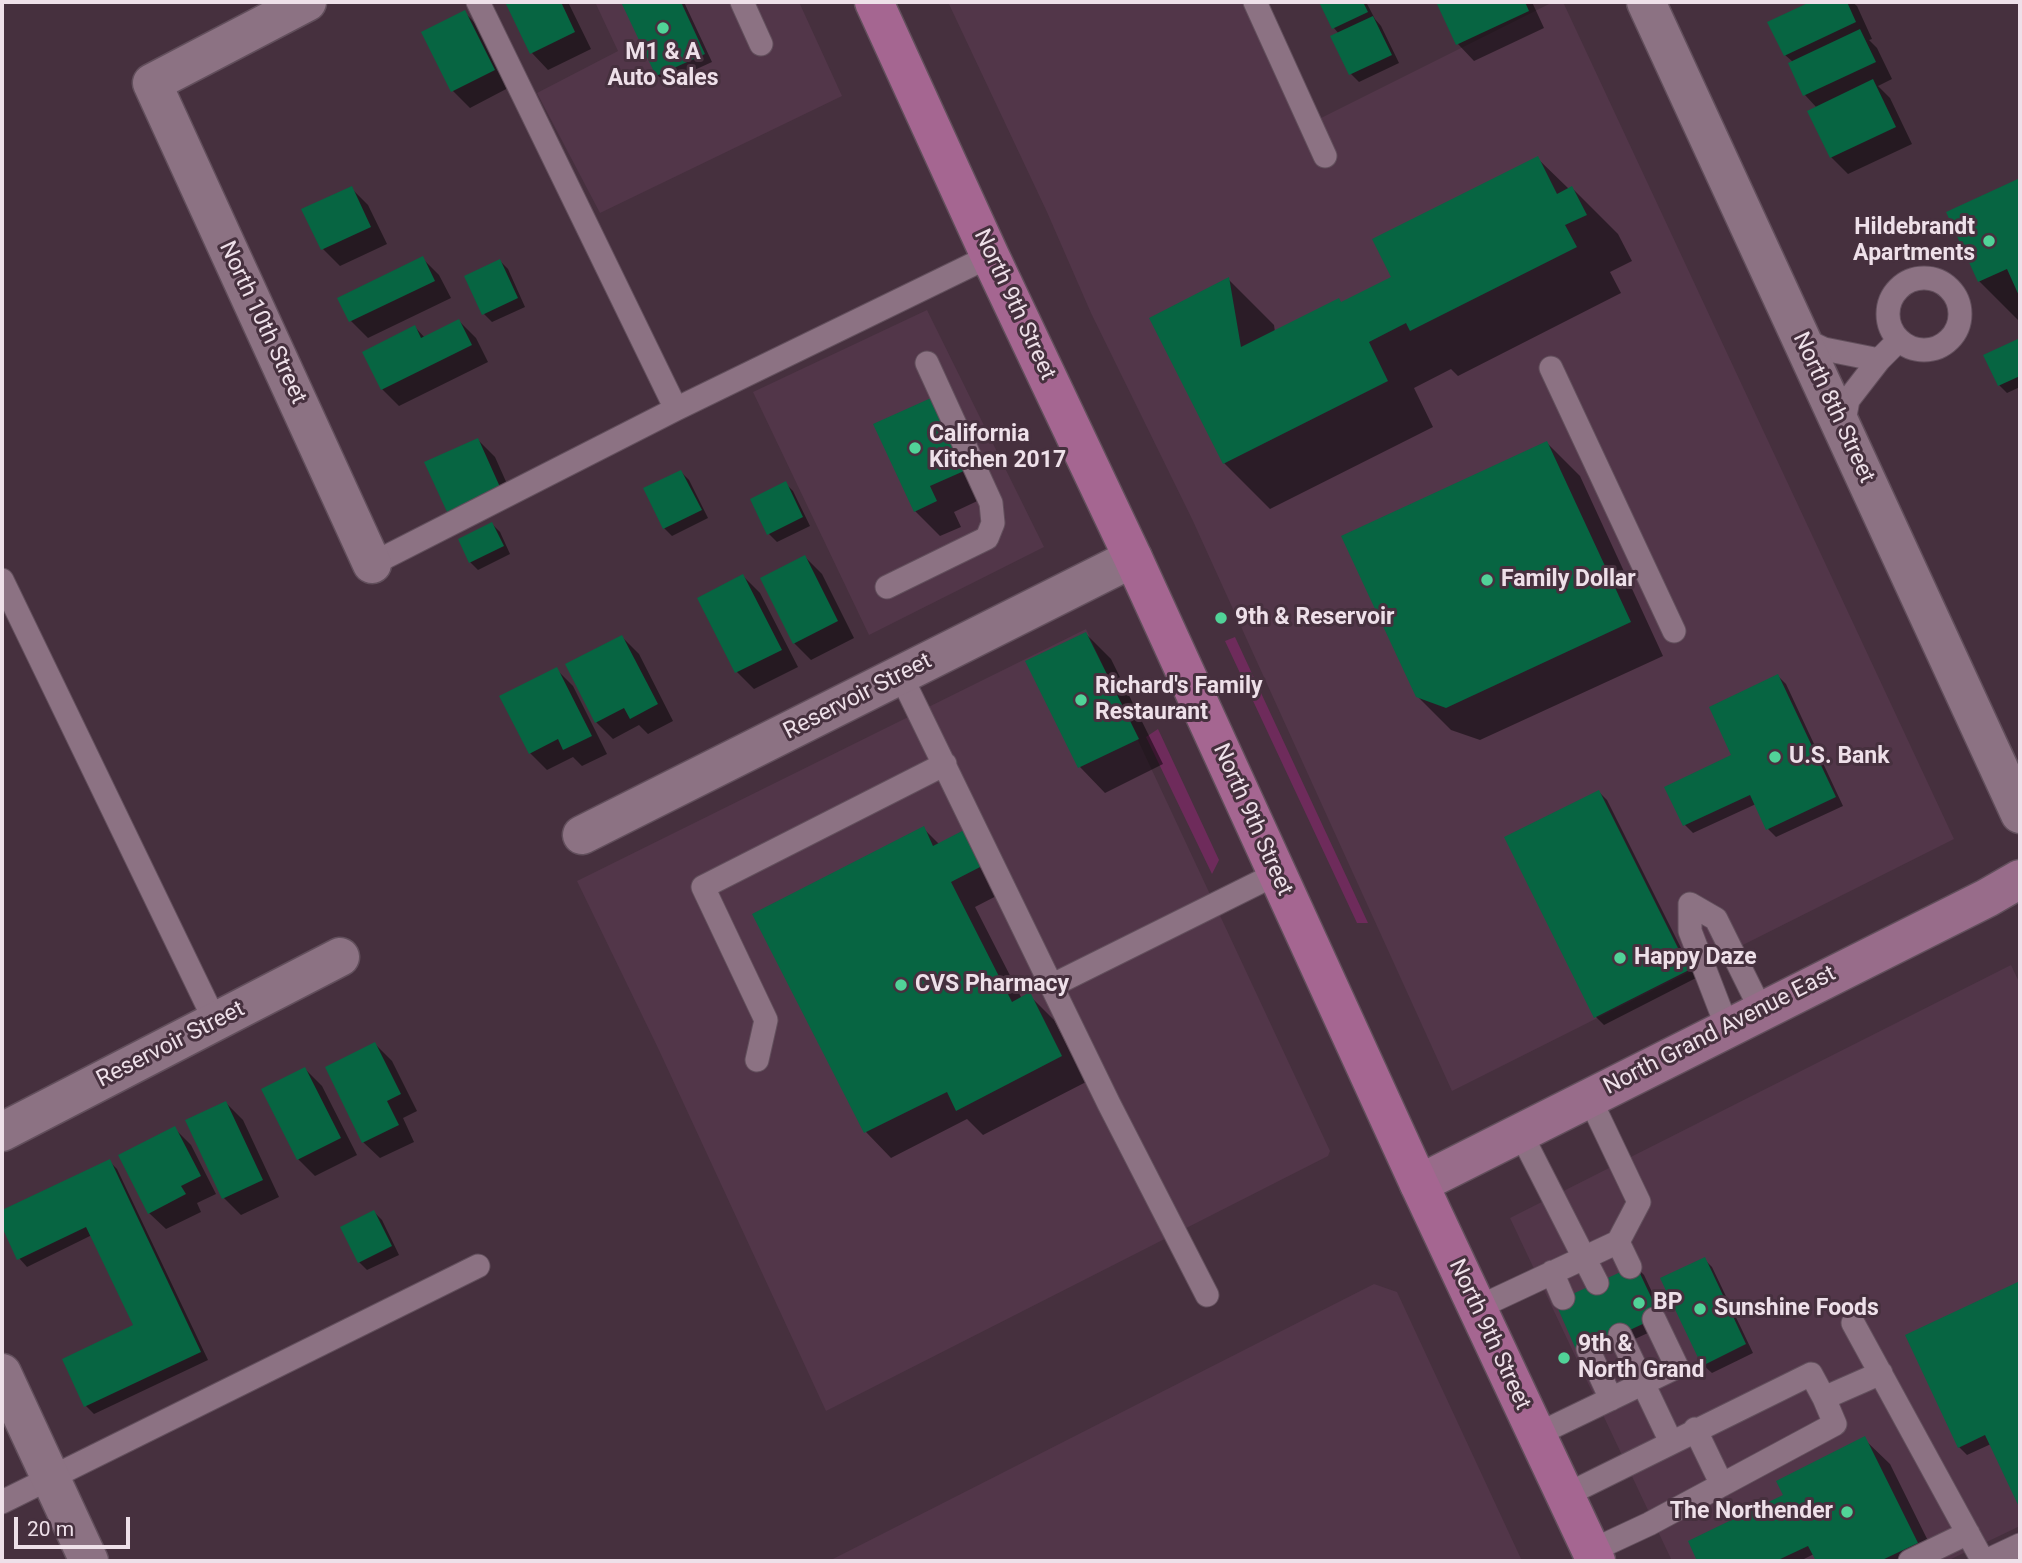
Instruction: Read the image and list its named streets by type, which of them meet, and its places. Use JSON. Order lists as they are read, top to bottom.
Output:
{
  "streets": {
    "main road": ["North 9th Street", "North Grand Avenue East"],
    "street": ["North 10th Street", "North 8th Street", "Reservoir Street"]
  },
  "crossings": [
    ["North 9th Street", "Reservoir Street"],
    ["North 9th Street", "North Grand Avenue East"]
  ],
  "places": [
    "M1 & A Auto Sales",
    "Hildebrandt Apartments",
    "California Kitchen 2017",
    "Family Dollar",
    "9th & Reservoir",
    "Richard's Family Restaurant",
    "U.S. Bank",
    "Happy Daze",
    "CVS Pharmacy",
    "BP",
    "Sunshine Foods",
    "9th & North Grand",
    "The Northender"
  ],
  "scale_bar": "20 m"
}
